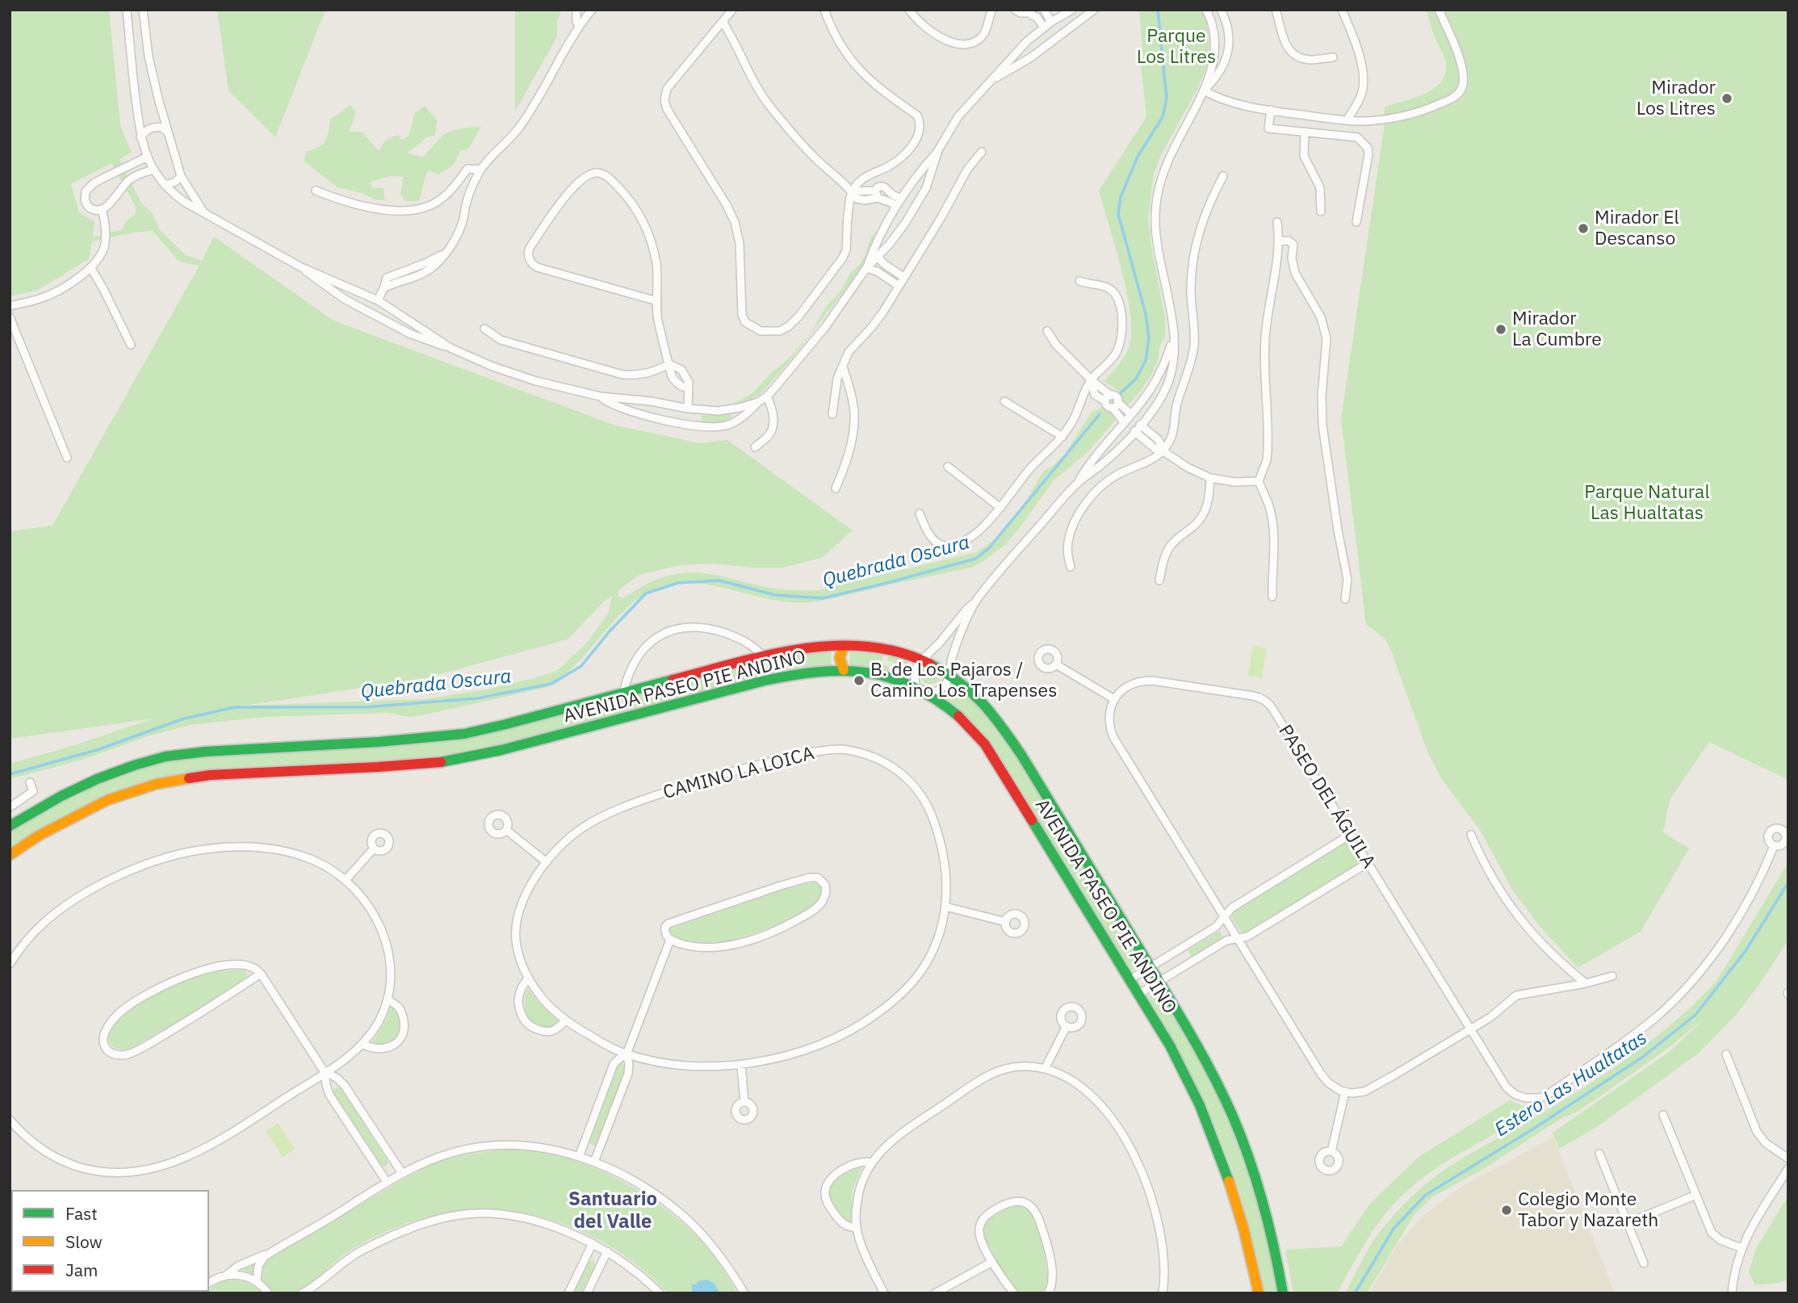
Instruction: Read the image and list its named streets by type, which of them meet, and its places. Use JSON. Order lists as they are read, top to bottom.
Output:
{
  "streets": {
    "main road": ["AVENIDA PASEO PIE ANDINO"],
    "street": ["CAMINO LA LOICA", "PASEO DEL ÁGUILA"]
  },
  "districts": ["Santuario del Valle"],
  "water": ["Quebrada Oscura", "Estero Las Hualtatas"],
  "parks": ["Parque Los Litres", "Parque Natural Las Hualtatas"],
  "places": [
    "Mirador Los Litres",
    "Mirador El Descanso",
    "Mirador La Cumbre",
    "B. de Los Pajaros / Camino Los Trapenses",
    "Colegio Monte Tabor y Nazareth"
  ],
  "legend": ["Fast", "Slow", "Jam"]
}
